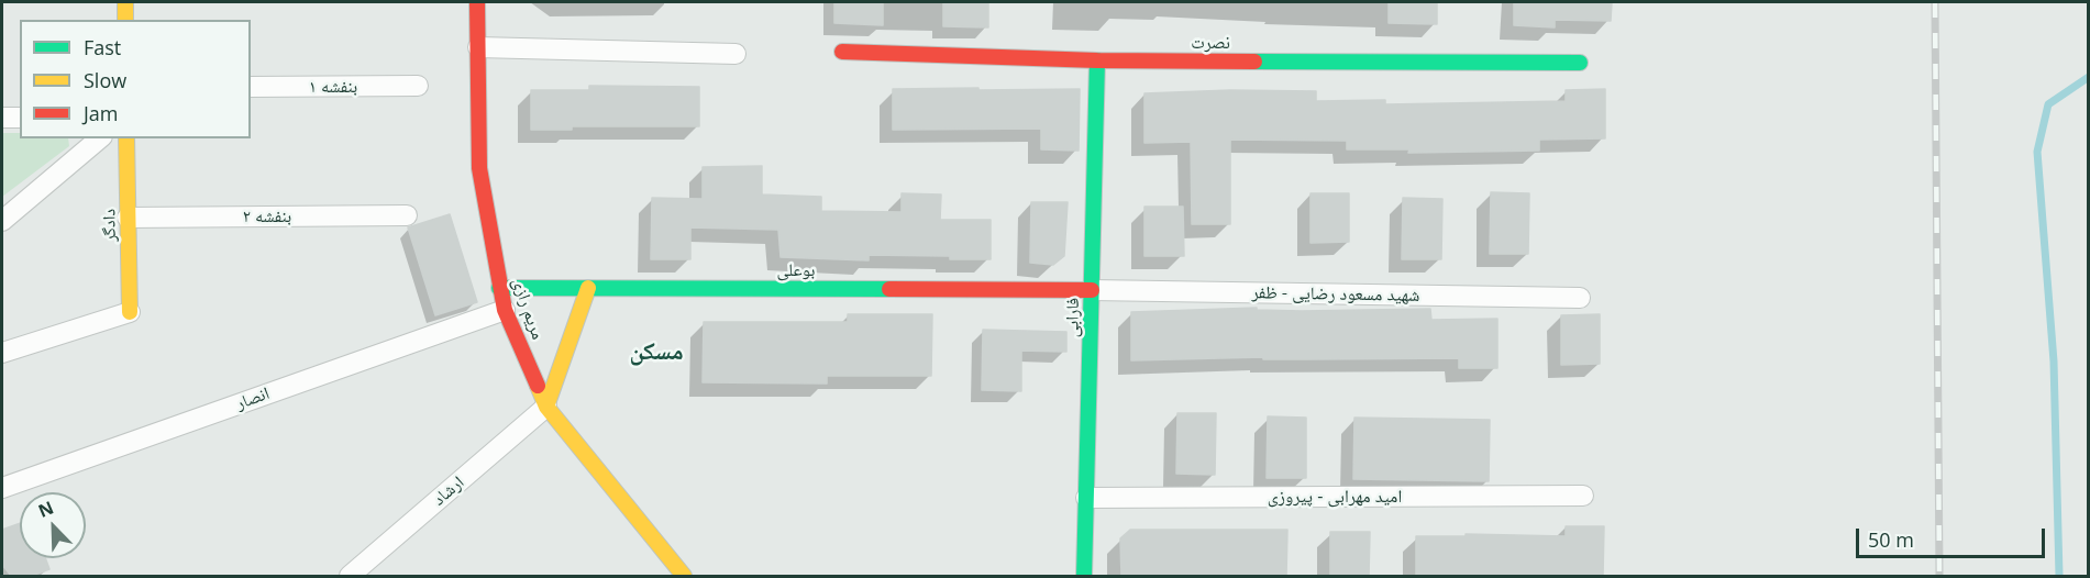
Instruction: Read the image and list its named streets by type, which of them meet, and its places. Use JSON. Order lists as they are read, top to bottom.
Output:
{
  "streets": {
    "street": [
      "نصرت",
      "بنفشه ۱",
      "بنفشه ۲",
      "دادگر",
      "بوعلی",
      "شهید مسعود رضایی - ظفر",
      "مریم رازی",
      "فارابی",
      "انصار",
      "ارشاد",
      "امید مهرابی - پیروزی"
    ]
  },
  "crossings": [
    ["نصرت", "فارابی"],
    ["بنفشه ۲", "دادگر"],
    ["بوعلی", "شهید مسعود رضایی - ظفر"],
    ["بوعلی", "مریم رازی"],
    ["بوعلی", "فارابی"],
    ["شهید مسعود رضایی - ظفر", "فارابی"],
    ["مریم رازی", "انصار"],
    ["مریم رازی", "ارشاد"],
    ["فارابی", "امید مهرابی - پیروزی"]
  ],
  "districts": ["مسکن"],
  "legend": ["Fast", "Slow", "Jam"],
  "scale_bar": "50 m",
  "north": "top left"
}
